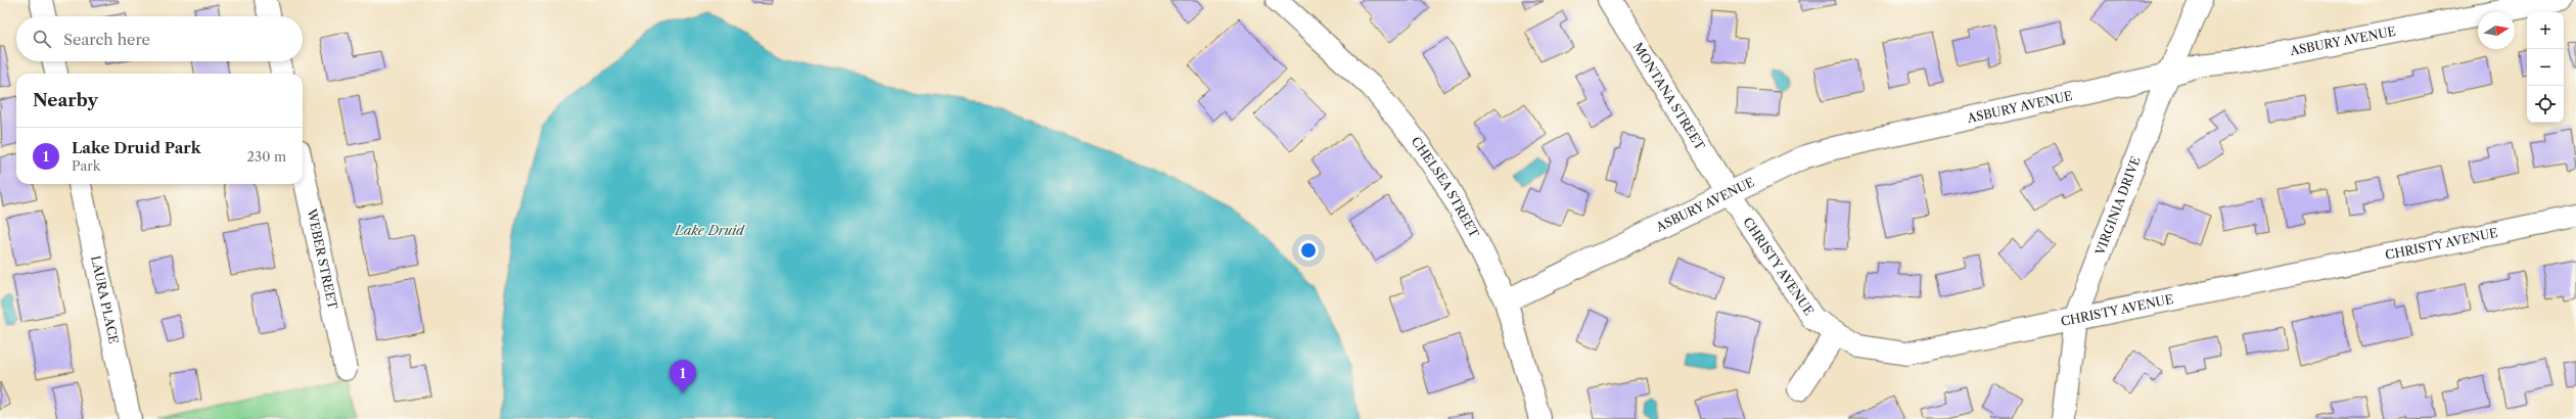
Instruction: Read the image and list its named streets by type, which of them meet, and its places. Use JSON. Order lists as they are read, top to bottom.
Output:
{
  "streets": {
    "street": [
      "ASBURY AVENUE",
      "MONTANA STREET",
      "CHELSEA STREET",
      "VIRGINIA DRIVE",
      "CHRISTY AVENUE",
      "WEBER STREET",
      "LAURA PLACE"
    ]
  },
  "crossings": [
    ["ASBURY AVENUE", "MONTANA STREET"],
    ["ASBURY AVENUE", "CHELSEA STREET"],
    ["ASBURY AVENUE", "VIRGINIA DRIVE"],
    ["ASBURY AVENUE", "CHRISTY AVENUE"],
    ["MONTANA STREET", "CHRISTY AVENUE"],
    ["VIRGINIA DRIVE", "CHRISTY AVENUE"]
  ],
  "water": ["Lake Druid"],
  "north": "right",
  "page": {
    "map_buttons": ["+", "−"],
    "search": "Search here",
    "heading": "Nearby",
    "list": [
      {
        "mark": "1",
        "name": "Lake Druid Park",
        "note": "Park",
        "value": "230 m"
      }
    ],
    "pins": "1"
  }
}
